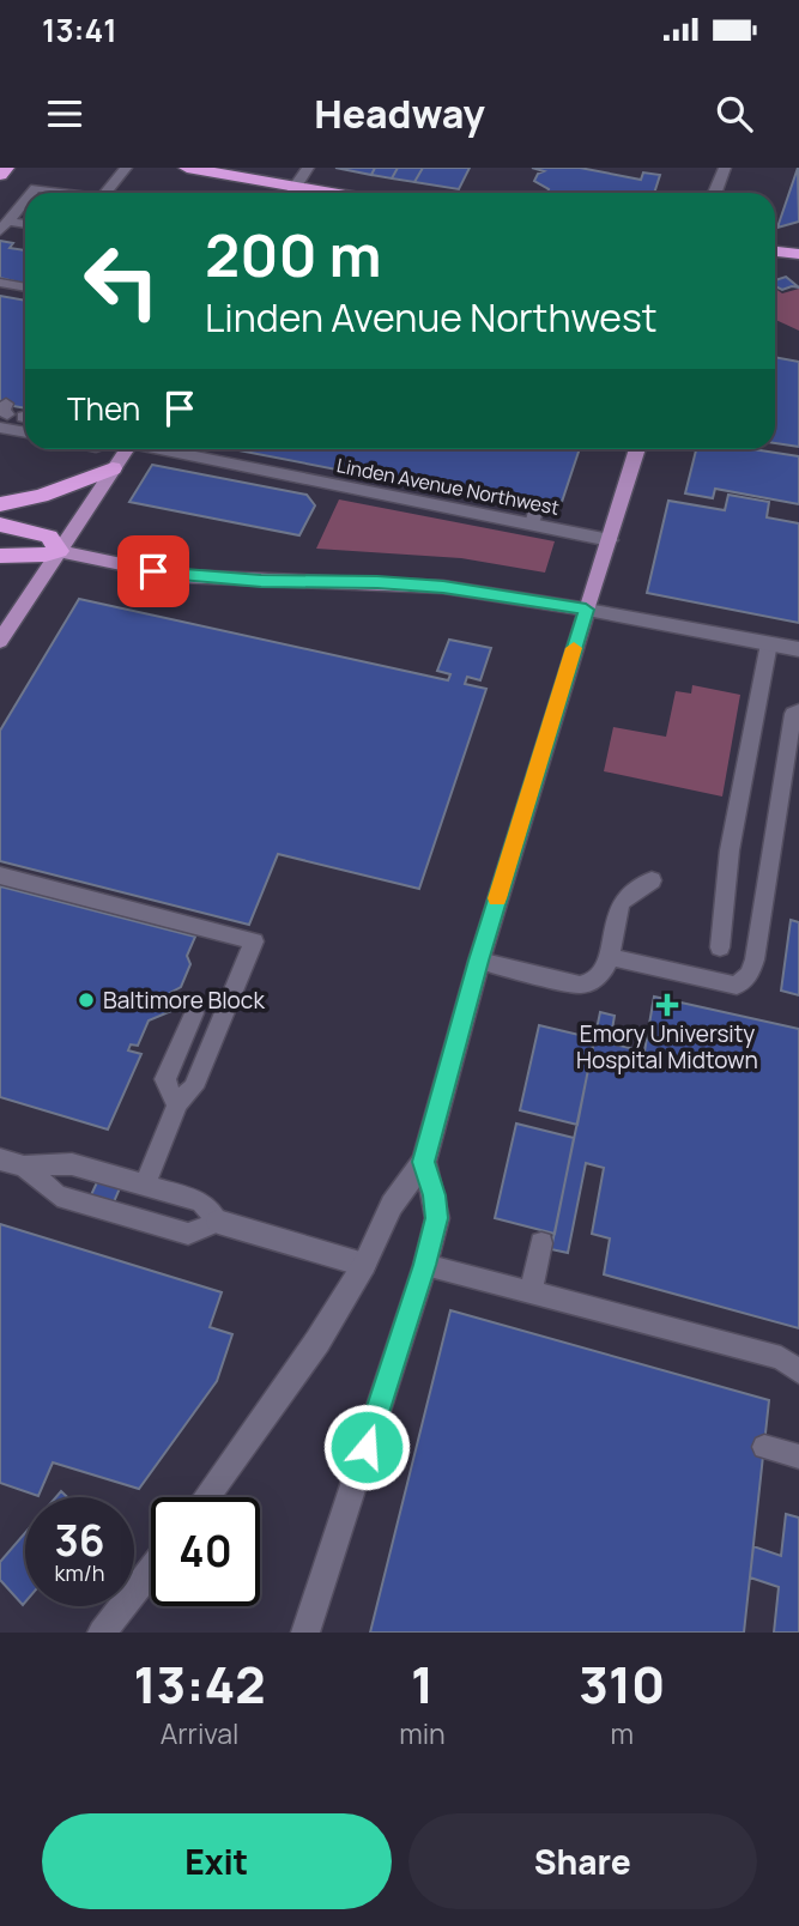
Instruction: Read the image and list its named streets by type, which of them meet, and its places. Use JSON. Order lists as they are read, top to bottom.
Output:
{
  "streets": {
    "street": ["Linden Avenue Northwest"]
  },
  "places": {
    "other": ["Baltimore Block"],
    "health": ["Emory University Hospital Midtown"]
  },
  "page": {
    "status": "13:41",
    "header": "Headway",
    "turn": ["200 m", "Linden Avenue Northwest"],
    "then": "Then",
    "speed": "36 km/h",
    "limit": "40",
    "eta": [
      "13:42",
      "Arrival",
      "1",
      "min",
      "310",
      "m"
    ],
    "buttons": ["Exit", "Share"]
  }
}
